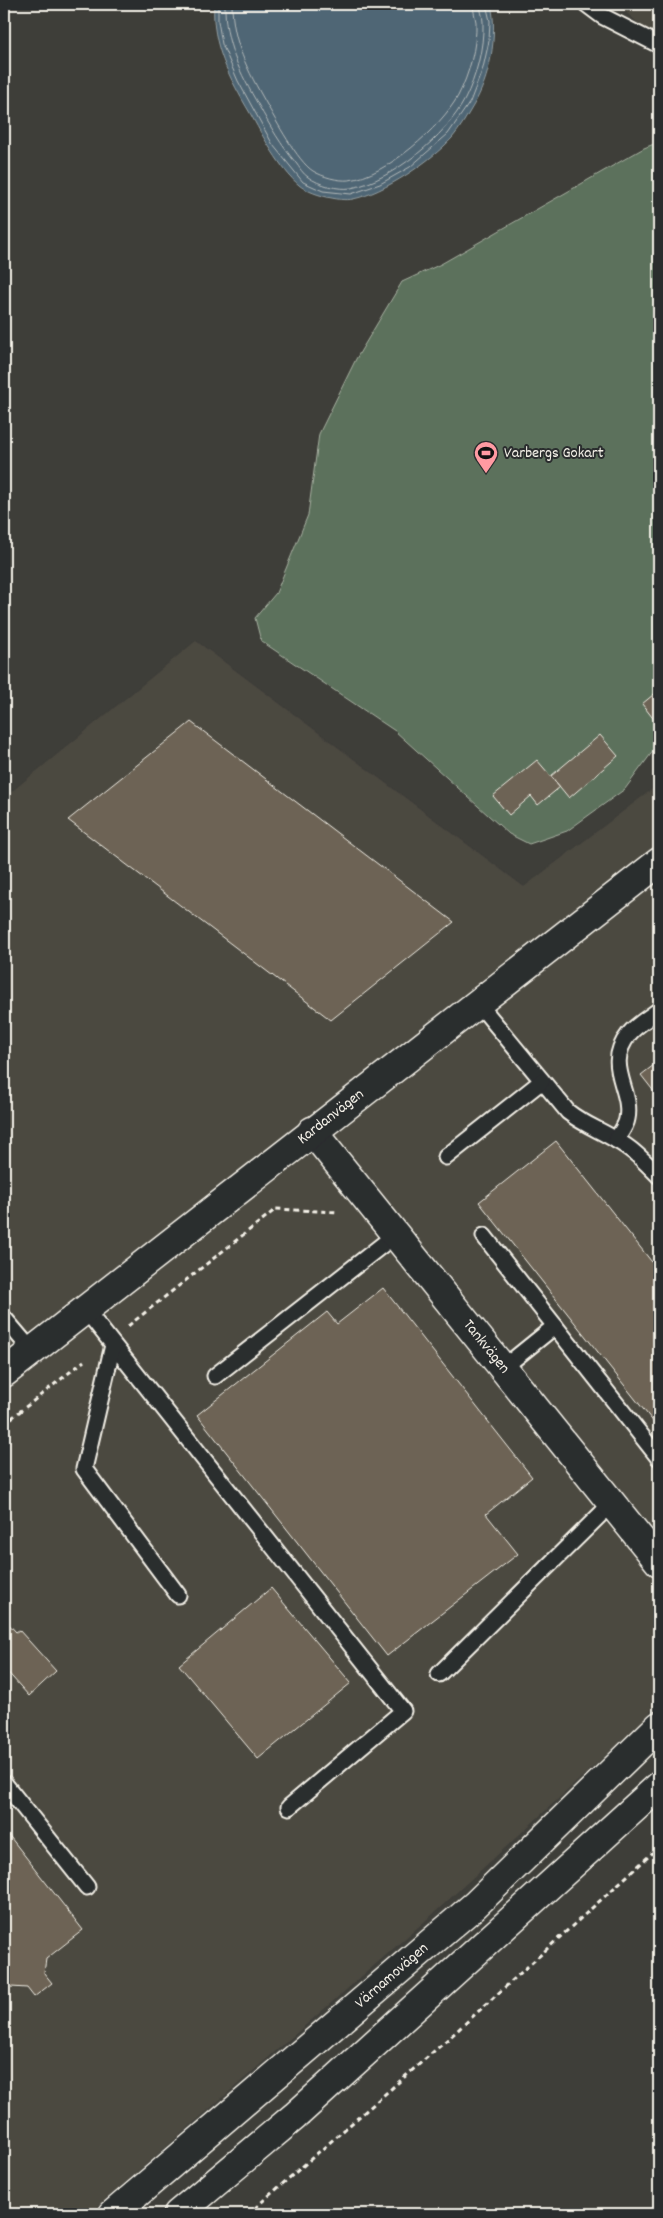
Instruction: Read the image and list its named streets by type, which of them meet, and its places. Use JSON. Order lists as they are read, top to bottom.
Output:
{
  "streets": {
    "street": ["Kardanvägen", "Tankvägen", "Värnamovägen"]
  },
  "crossings": [
    ["Kardanvägen", "Tankvägen"]
  ],
  "places": {
    "sports": ["Varbergs Gokart"]
  }
}
